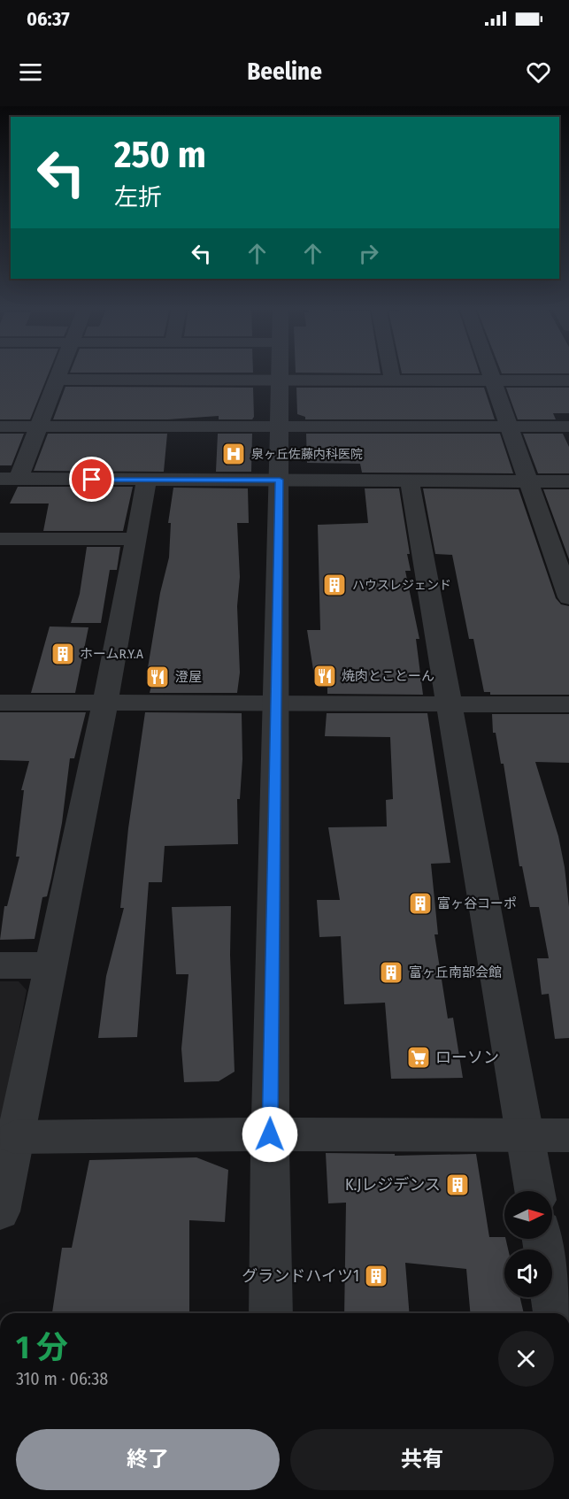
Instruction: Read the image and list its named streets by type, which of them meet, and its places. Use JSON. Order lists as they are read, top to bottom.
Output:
{
  "places": {
    "hospital": ["泉ヶ丘佐藤内科医院"],
    "building": [
      "ハウスレジェンド",
      "ホームR.Y.A",
      "富ヶ谷コーポ",
      "富ヶ丘南部会館",
      "K.Jレジデンス",
      "グランドハイツ1"
    ],
    "restaurant": ["焼肉とことーん", "澄屋"],
    "supermarket": ["ローソン"]
  },
  "north": "right",
  "page": {
    "status": "06:37",
    "header": "Beeline",
    "turn": ["250 m", "左折"],
    "heading": ["1 分", "310 m · 06:38"],
    "buttons": ["終了", "共有"]
  }
}
